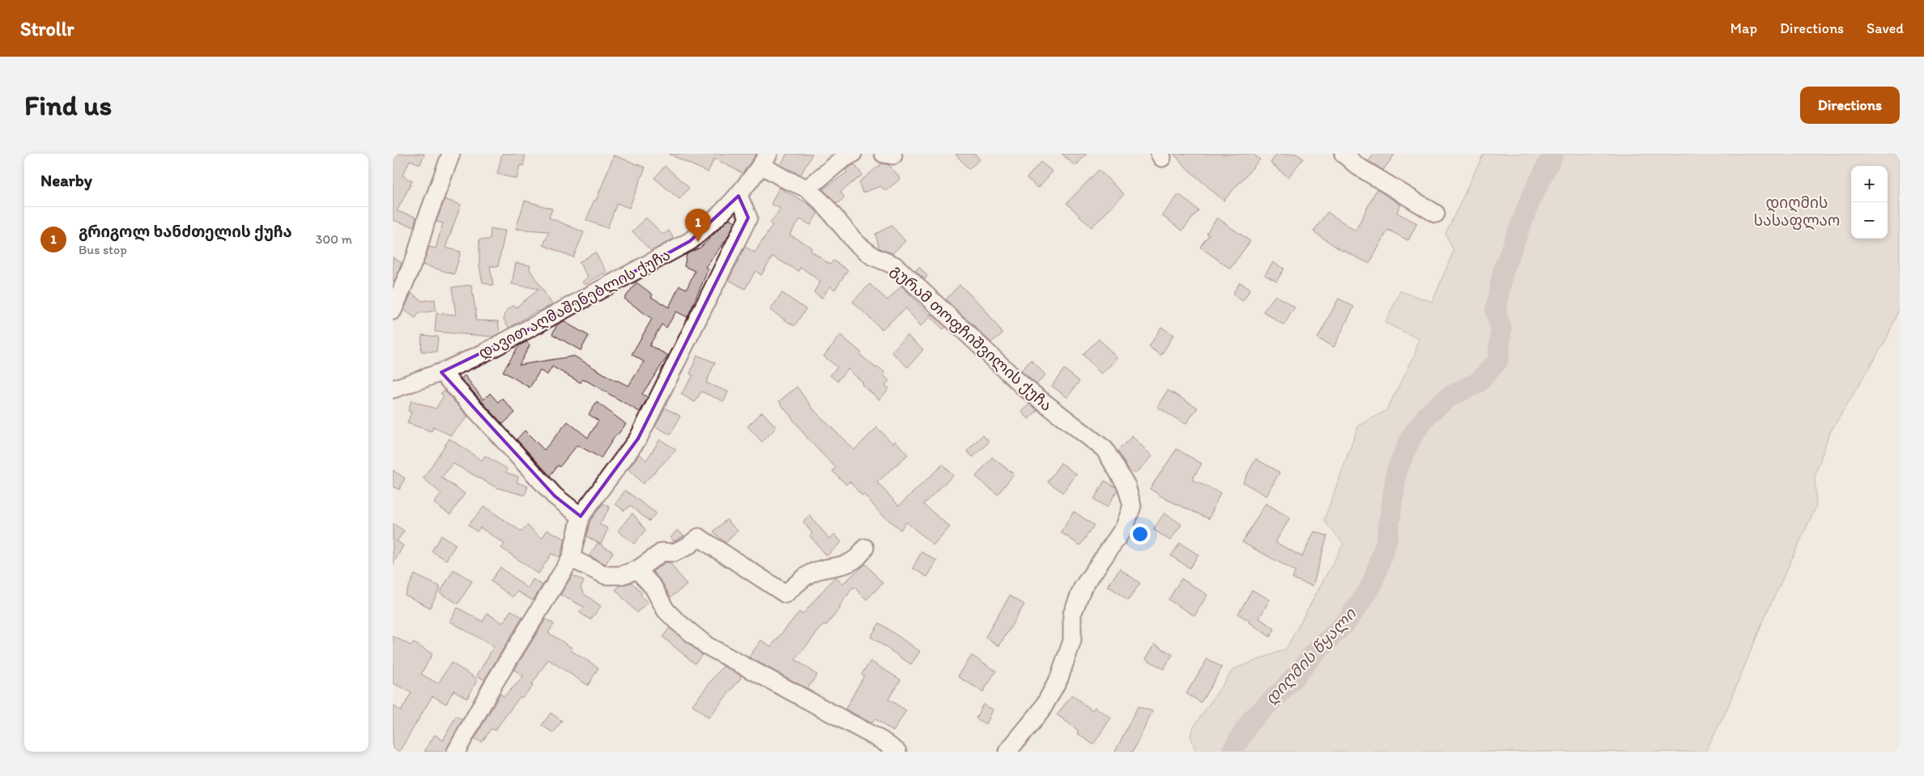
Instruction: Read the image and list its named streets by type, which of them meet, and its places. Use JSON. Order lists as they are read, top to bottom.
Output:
{
  "streets": {
    "street": ["დავით აღმაშენებლის ქუჩა", "გურამ თოფჩიშვილის ქუჩა"]
  },
  "crossings": [
    ["დავით აღმაშენებლის ქუჩა", "გურამ თოფჩიშვილის ქუჩა"]
  ],
  "water": ["დიღმის წყალი"],
  "parks": ["დიღმის სასაფლაო"],
  "page": {
    "header": "Strollr",
    "nav": ["Map", "Directions", "Saved"],
    "buttons": "Directions",
    "title": "Find us",
    "heading": "Nearby",
    "map_buttons": ["+", "−"],
    "list": [
      {
        "mark": "1",
        "name": "გრიგოლ ხანძთელის ქუჩა",
        "note": "Bus stop",
        "value": "300 m"
      }
    ],
    "pins": "1"
  }
}
